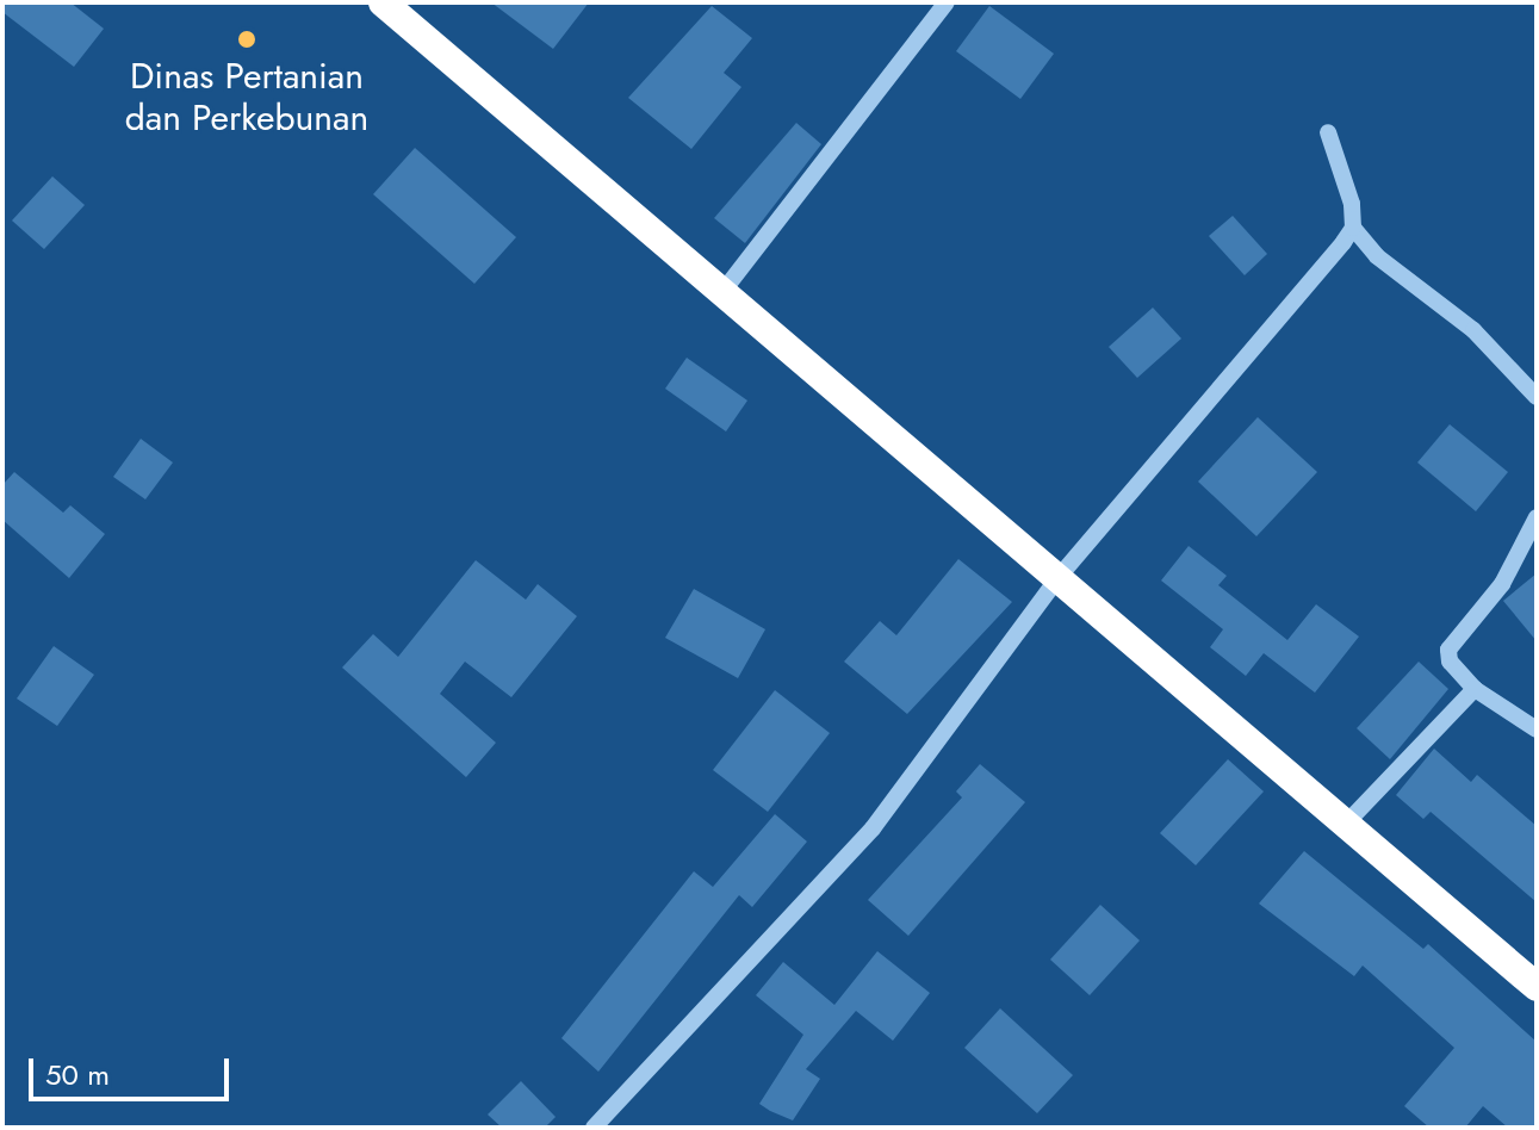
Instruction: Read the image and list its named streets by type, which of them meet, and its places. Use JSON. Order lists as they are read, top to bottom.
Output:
{
  "places": ["Dinas Pertanian dan Perkebunan"],
  "scale_bar": "50 m"
}
